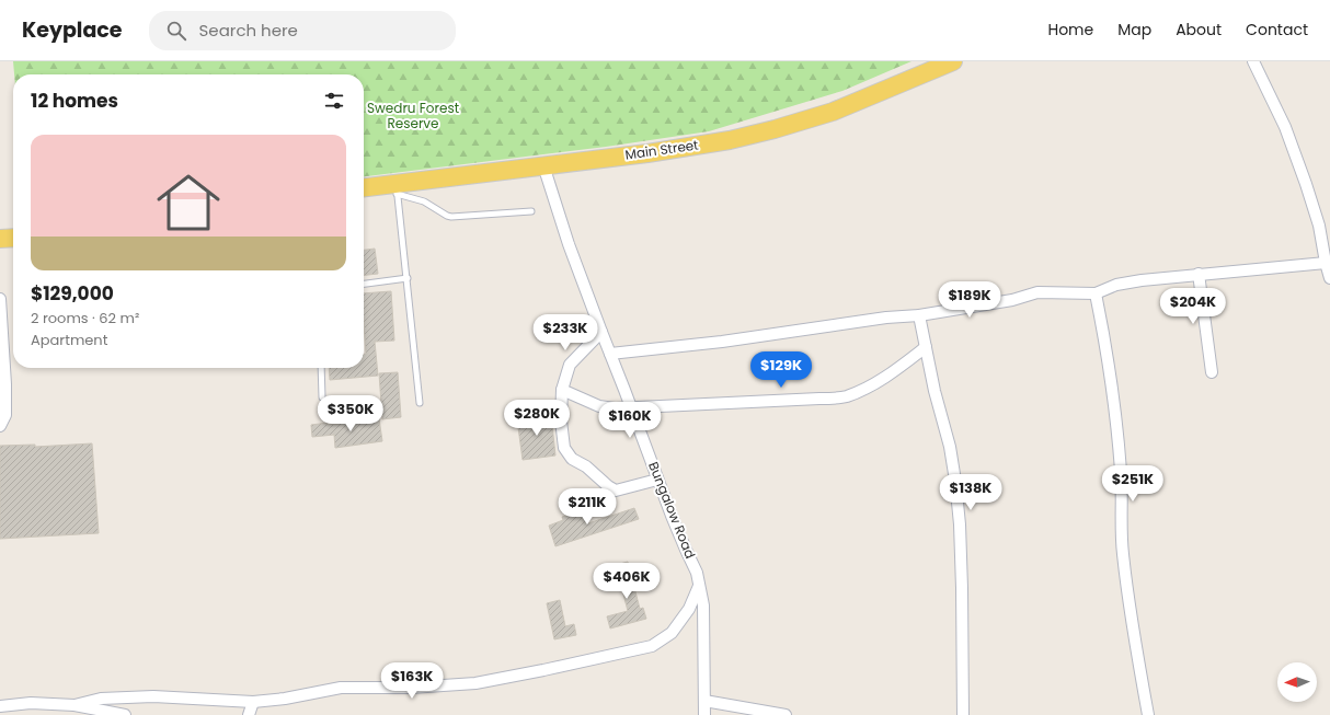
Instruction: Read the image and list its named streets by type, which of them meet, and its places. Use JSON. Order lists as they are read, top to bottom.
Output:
{
  "streets": {
    "main road": ["Main Street"],
    "street": ["Bungalow Road"]
  },
  "crossings": [
    ["Main Street", "Bungalow Road"]
  ],
  "parks": ["Swedru Forest Reserve"],
  "north": "left",
  "page": {
    "header": "Keyplace",
    "search": "Search here",
    "nav": [
      "Home",
      "Map",
      "About",
      "Contact"
    ],
    "heading": "12 homes",
    "list": [
      {
        "name": "$129,000",
        "note": "2 rooms · 62 m² · Apartment"
      }
    ],
    "price": [
      "$189K",
      "$204K",
      "$233K",
      "$129K",
      "$350K",
      "$280K",
      "$160K",
      "$251K",
      "$138K",
      "$211K",
      "$406K",
      "$163K"
    ]
  }
}
